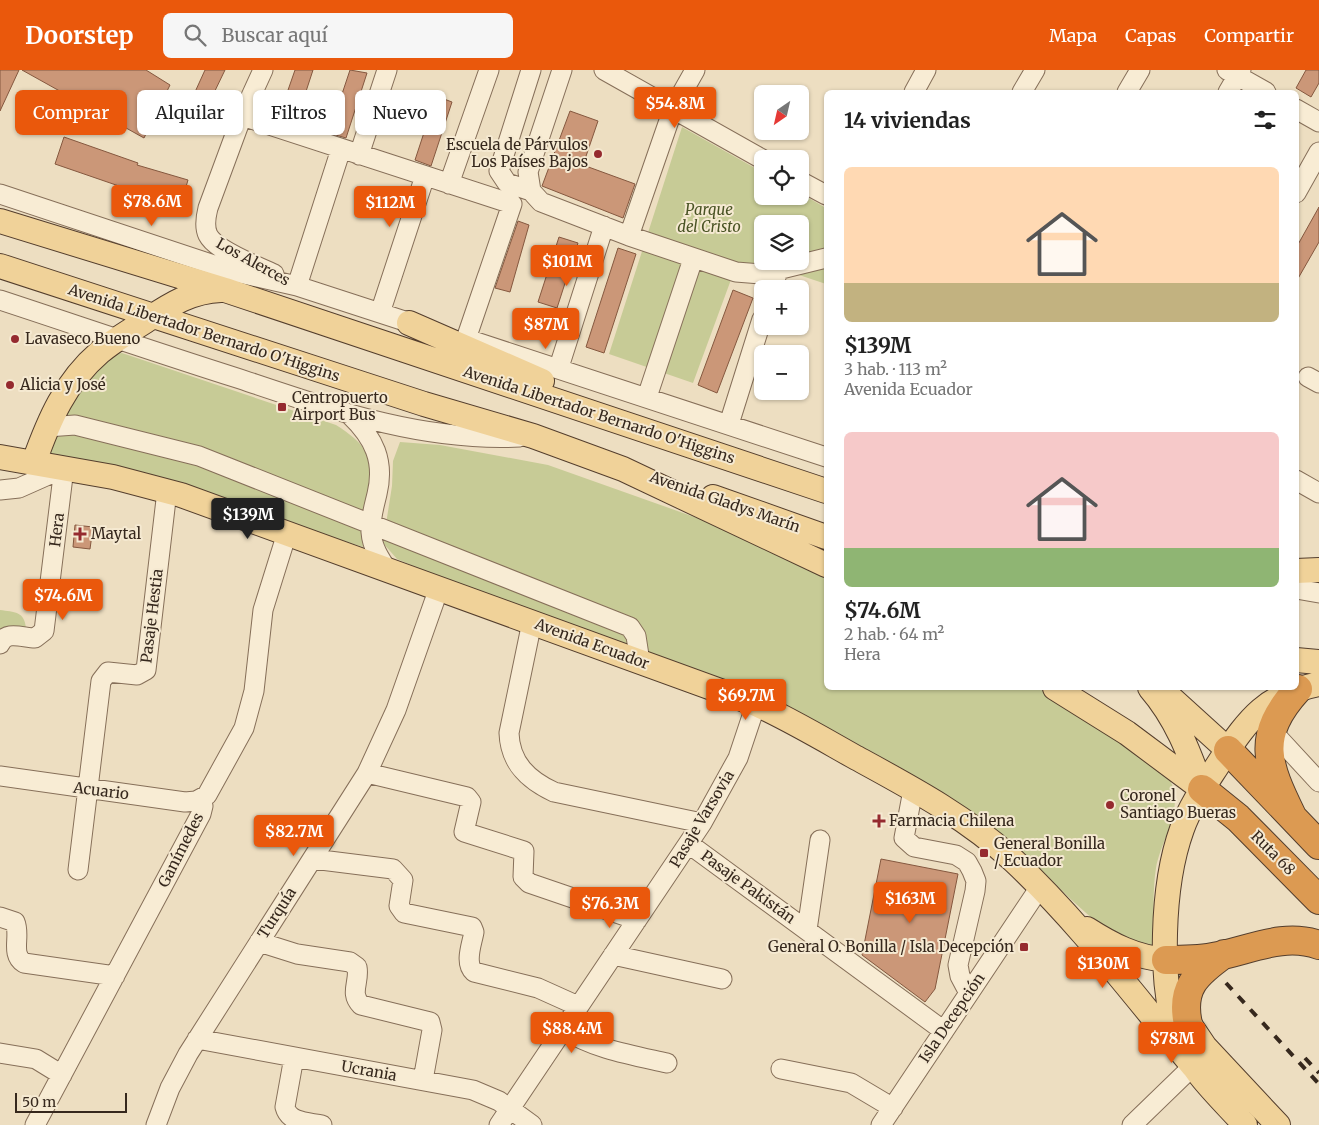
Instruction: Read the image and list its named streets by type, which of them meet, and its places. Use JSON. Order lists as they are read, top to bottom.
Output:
{
  "streets": {
    "highway": ["Ruta 68"],
    "main road": ["Avenida Libertador Bernardo O'Higgins", "Avenida Gladys Marín", "Avenida Ecuador"],
    "street": [
      "Los Alerces",
      "Hera",
      "Pasaje Hestia",
      "Acuario",
      "Pasaje Varsovia",
      "Ganímedes",
      "Pasaje Pakistán",
      "Turquía",
      "Isla Decepción",
      "Ucrania"
    ]
  },
  "crossings": [
    ["Los Alerces", "Avenida Libertador Bernardo O'Higgins"],
    ["Avenida Libertador Bernardo O'Higgins", "Avenida Gladys Marín"],
    ["Hera", "Avenida Ecuador"],
    ["Pasaje Hestia", "Avenida Ecuador"],
    ["Pasaje Hestia", "Acuario"],
    ["Avenida Ecuador", "Pasaje Varsovia"],
    ["Avenida Ecuador", "Ganímedes"],
    ["Avenida Ecuador", "Turquía"],
    ["Avenida Ecuador", "Isla Decepción"],
    ["Acuario", "Ganímedes"],
    ["Pasaje Varsovia", "Pasaje Pakistán"],
    ["Pasaje Varsovia", "Ucrania"],
    ["Pasaje Pakistán", "Isla Decepción"],
    ["Turquía", "Ucrania"]
  ],
  "parks": ["Parque del Cristo"],
  "places": {
    "other": [
      "Escuela de Párvulos Los Países Bajos",
      "Lavaseco Bueno",
      "Alicia y José",
      "Coronel Santiago Bueras"
    ],
    "transit": ["Centropuerto Airport Bus", "General Bonilla / Ecuador", "General O. Bonilla / Isla Decepción"],
    "health": ["Maytal", "Farmacia Chilena"]
  },
  "scale_bar": "50 m",
  "north": "bottom left",
  "page": {
    "header": "Doorstep",
    "search": "Buscar aquí",
    "nav": ["Mapa", "Capas", "Compartir"],
    "map_buttons": ["+", "−"],
    "price": [
      "$54.8M",
      "$78.6M",
      "$112M",
      "$101M",
      "$87M",
      "$139M",
      "$74.6M",
      "$69.7M",
      "$82.7M",
      "$163M",
      "$76.3M",
      "$130M",
      "$88.4M",
      "$78M"
    ],
    "chip": [
      "Comprar",
      "Alquilar",
      "Filtros",
      "Nuevo"
    ],
    "heading": "14 viviendas",
    "list": [
      {
        "name": "$139M",
        "note": "3 hab. · 113 m² · Avenida Ecuador"
      },
      {
        "name": "$74.6M",
        "note": "2 hab. · 64 m² · Hera"
      }
    ],
    "scale": "50 m"
  }
}
